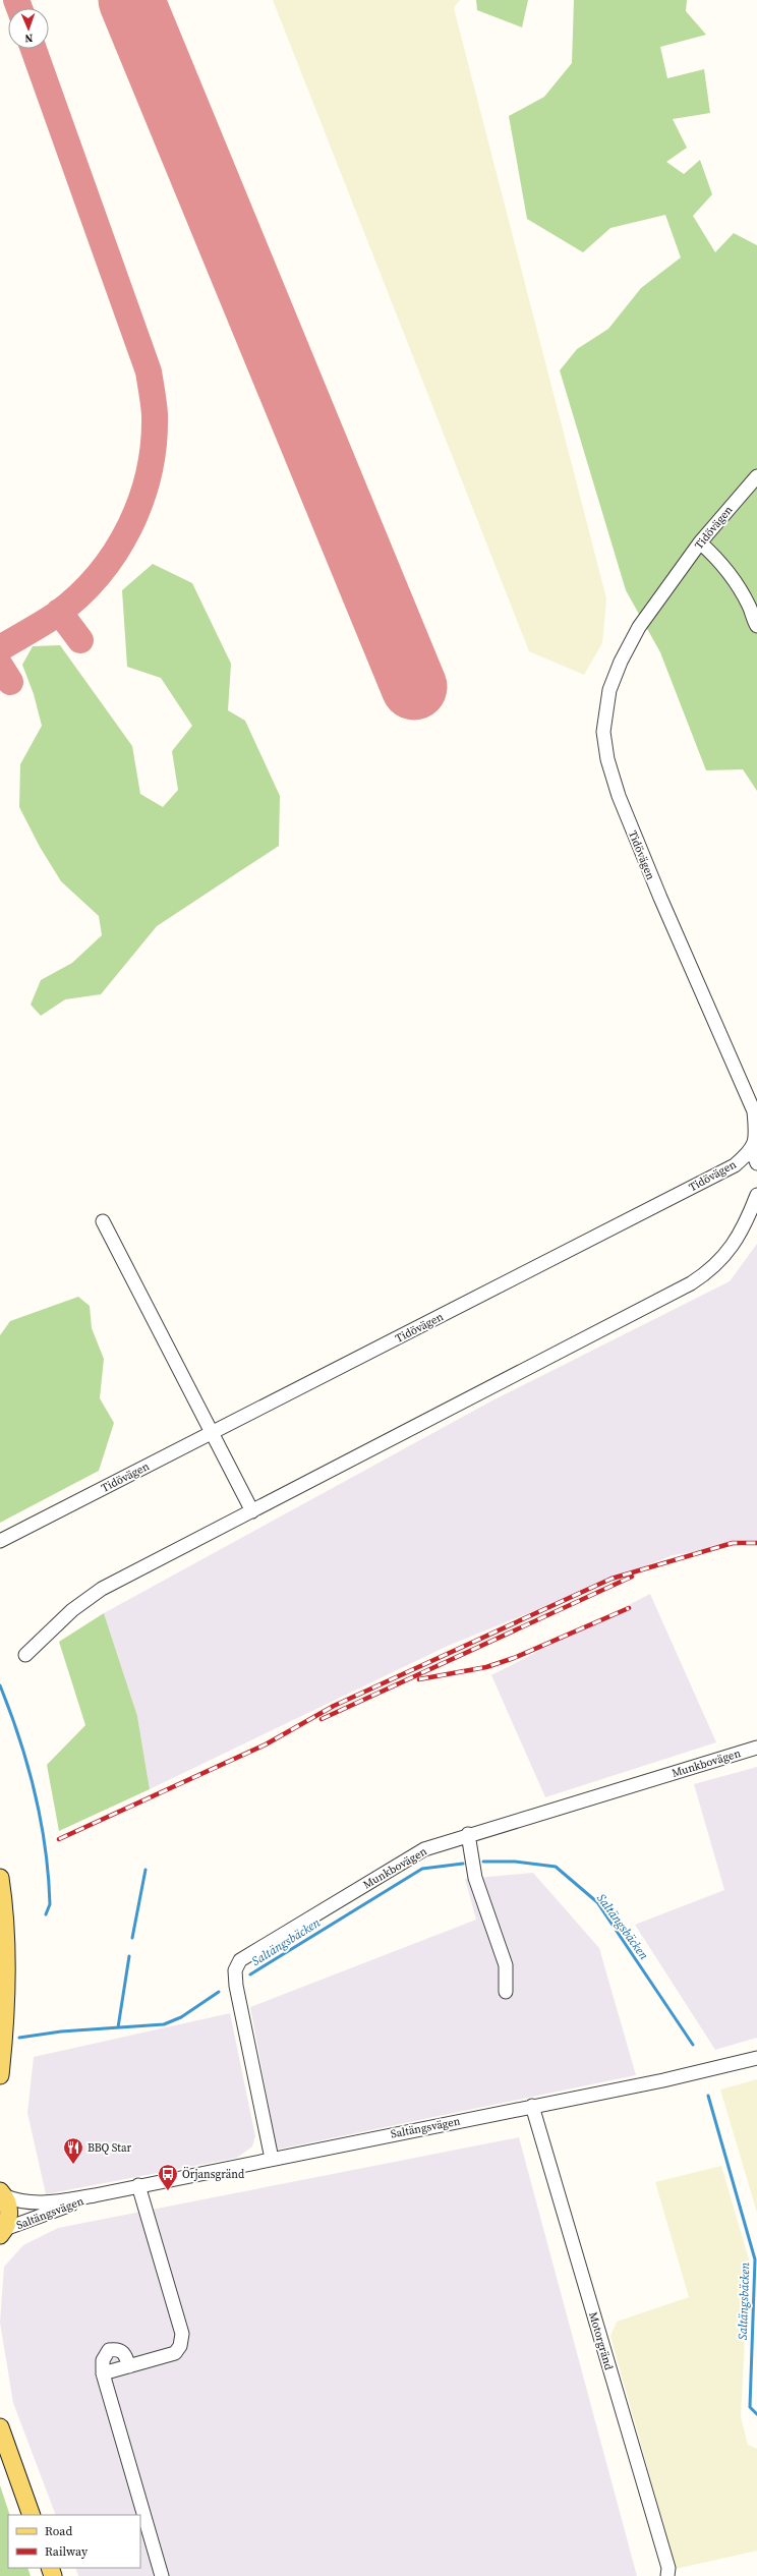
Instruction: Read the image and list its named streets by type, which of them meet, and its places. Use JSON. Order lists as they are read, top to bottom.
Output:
{
  "streets": {
    "street": [
      "Tidövägen",
      "Munkbovägen",
      "Saltängsvägen",
      "Motorgränd"
    ]
  },
  "crossings": [
    ["Munkbovägen", "Saltängsvägen"],
    ["Saltängsvägen", "Motorgränd"]
  ],
  "water": ["Saltängsbäcken"],
  "places": {
    "restaurant": ["BBQ Star"],
    "bus stop": ["Örjansgränd"]
  },
  "legend": ["Road", "Railway"],
  "north": "bottom"
}
